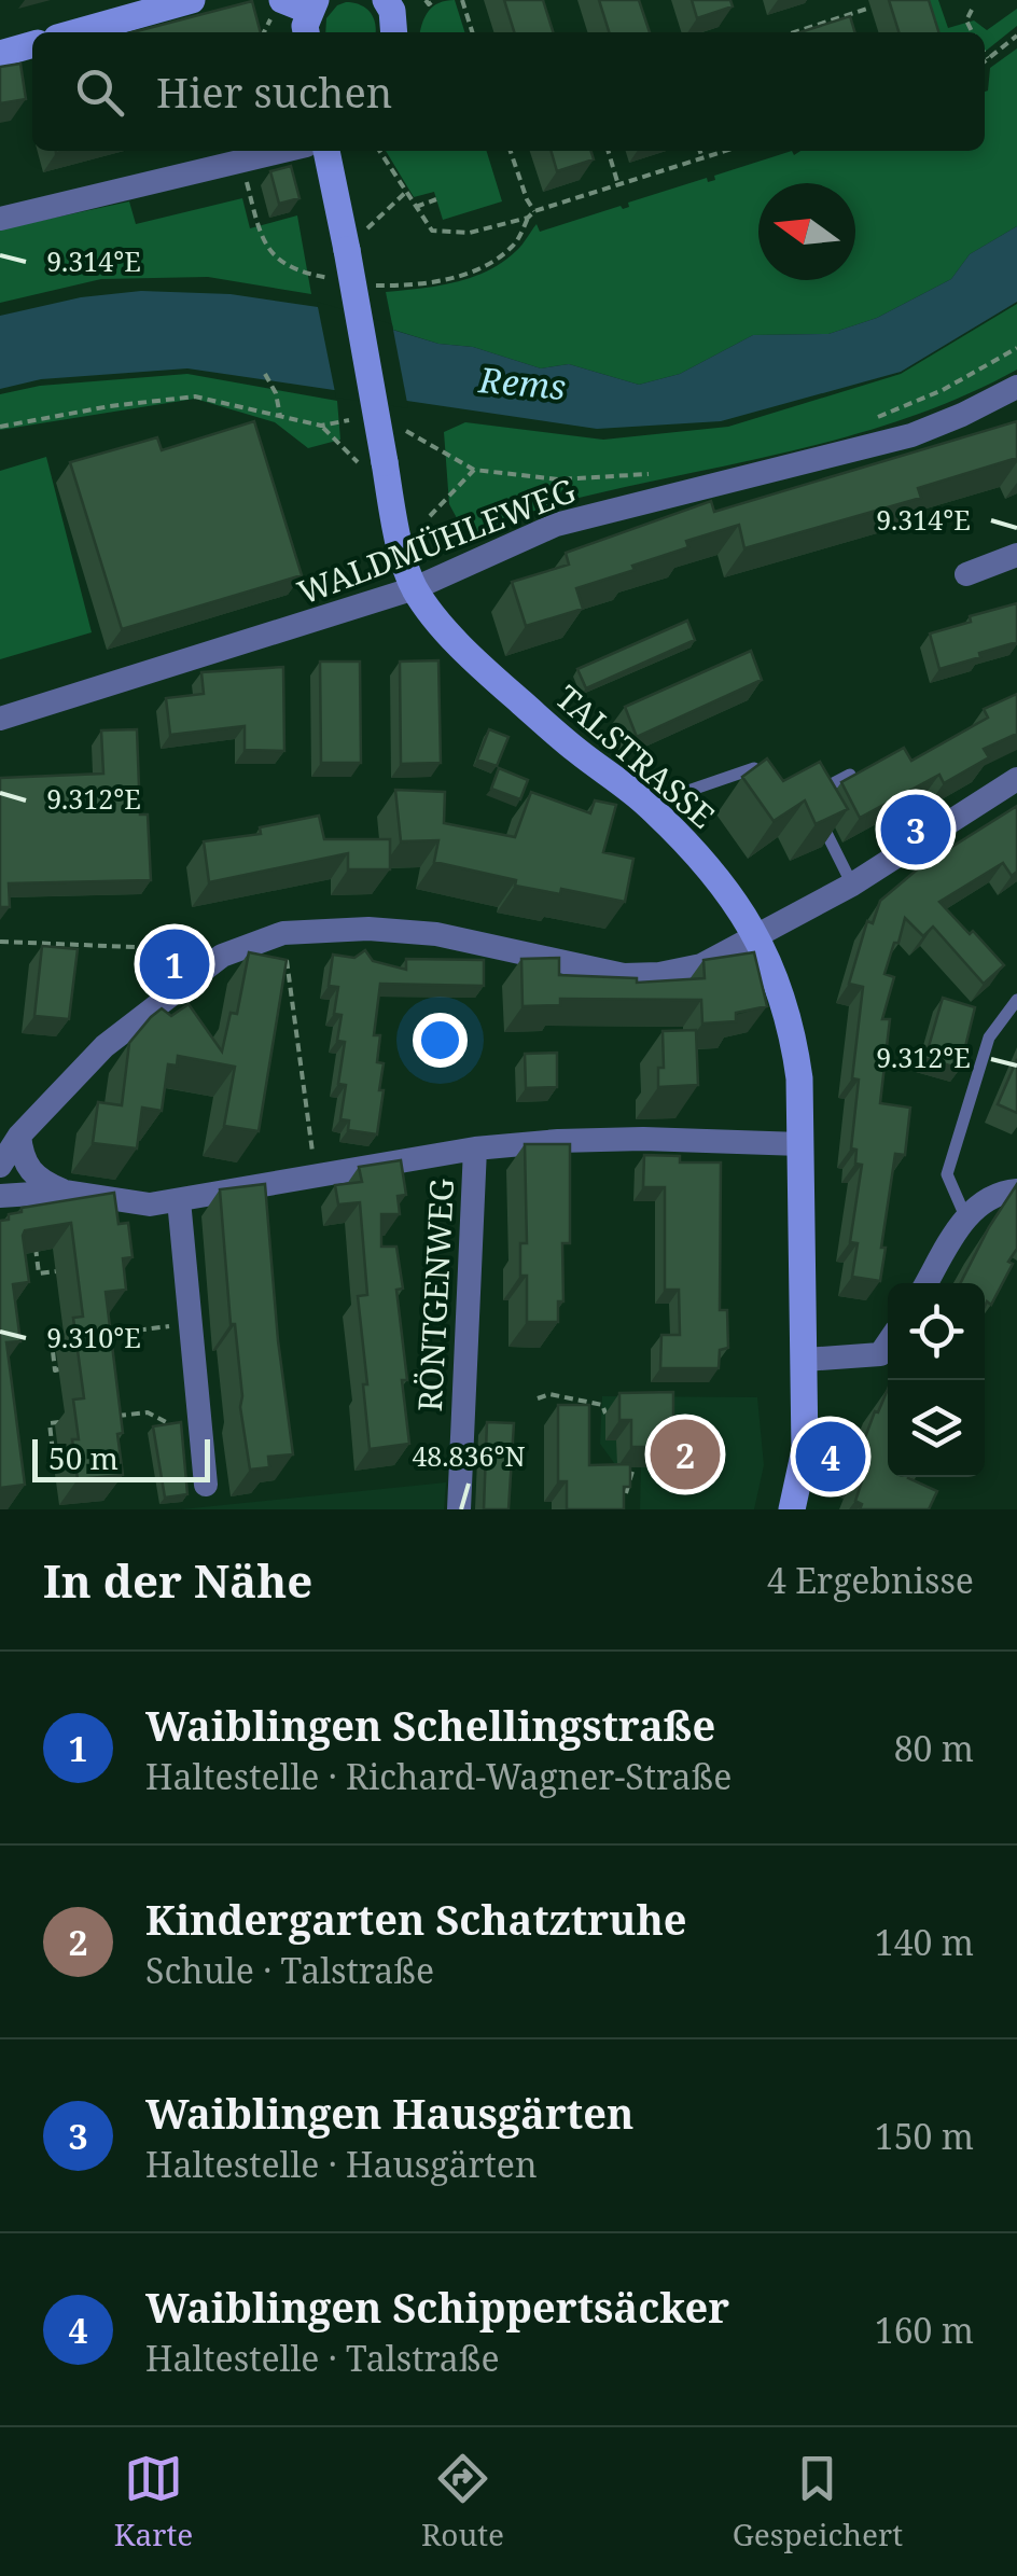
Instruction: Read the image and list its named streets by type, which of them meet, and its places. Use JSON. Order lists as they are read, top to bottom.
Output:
{
  "streets": {
    "street": ["WALDMÜHLEWEG", "TALSTRASSE", "RÖNTGENWEG"]
  },
  "crossings": [
    ["WALDMÜHLEWEG", "TALSTRASSE"]
  ],
  "water": ["Rems"],
  "scale_bar": "50 m",
  "north": "left",
  "page": {
    "search": "Hier suchen",
    "pins": [
      "3",
      "1",
      "2",
      "4"
    ],
    "scale": "50 m",
    "heading": ["In der Nähe", "4 Ergebnisse"],
    "list": [
      {
        "mark": "1",
        "name": "Waiblingen Schellingstraße",
        "note": "Haltestelle · Richard-Wagner-Straße",
        "value": "80 m"
      },
      {
        "mark": "2",
        "name": "Kindergarten Schatztruhe",
        "note": "Schule · Talstraße",
        "value": "140 m"
      },
      {
        "mark": "3",
        "name": "Waiblingen Hausgärten",
        "note": "Haltestelle · Hausgärten",
        "value": "150 m"
      },
      {
        "mark": "4",
        "name": "Waiblingen Schippertsäcker",
        "note": "Haltestelle · Talstraße",
        "value": "160 m"
      }
    ],
    "nav": ["Karte", "Route", "Gespeichert"]
  },
  "coordinates": [
    "9.314°E",
    "9.312°E",
    "9.310°E",
    "48.836°N"
  ]
}
